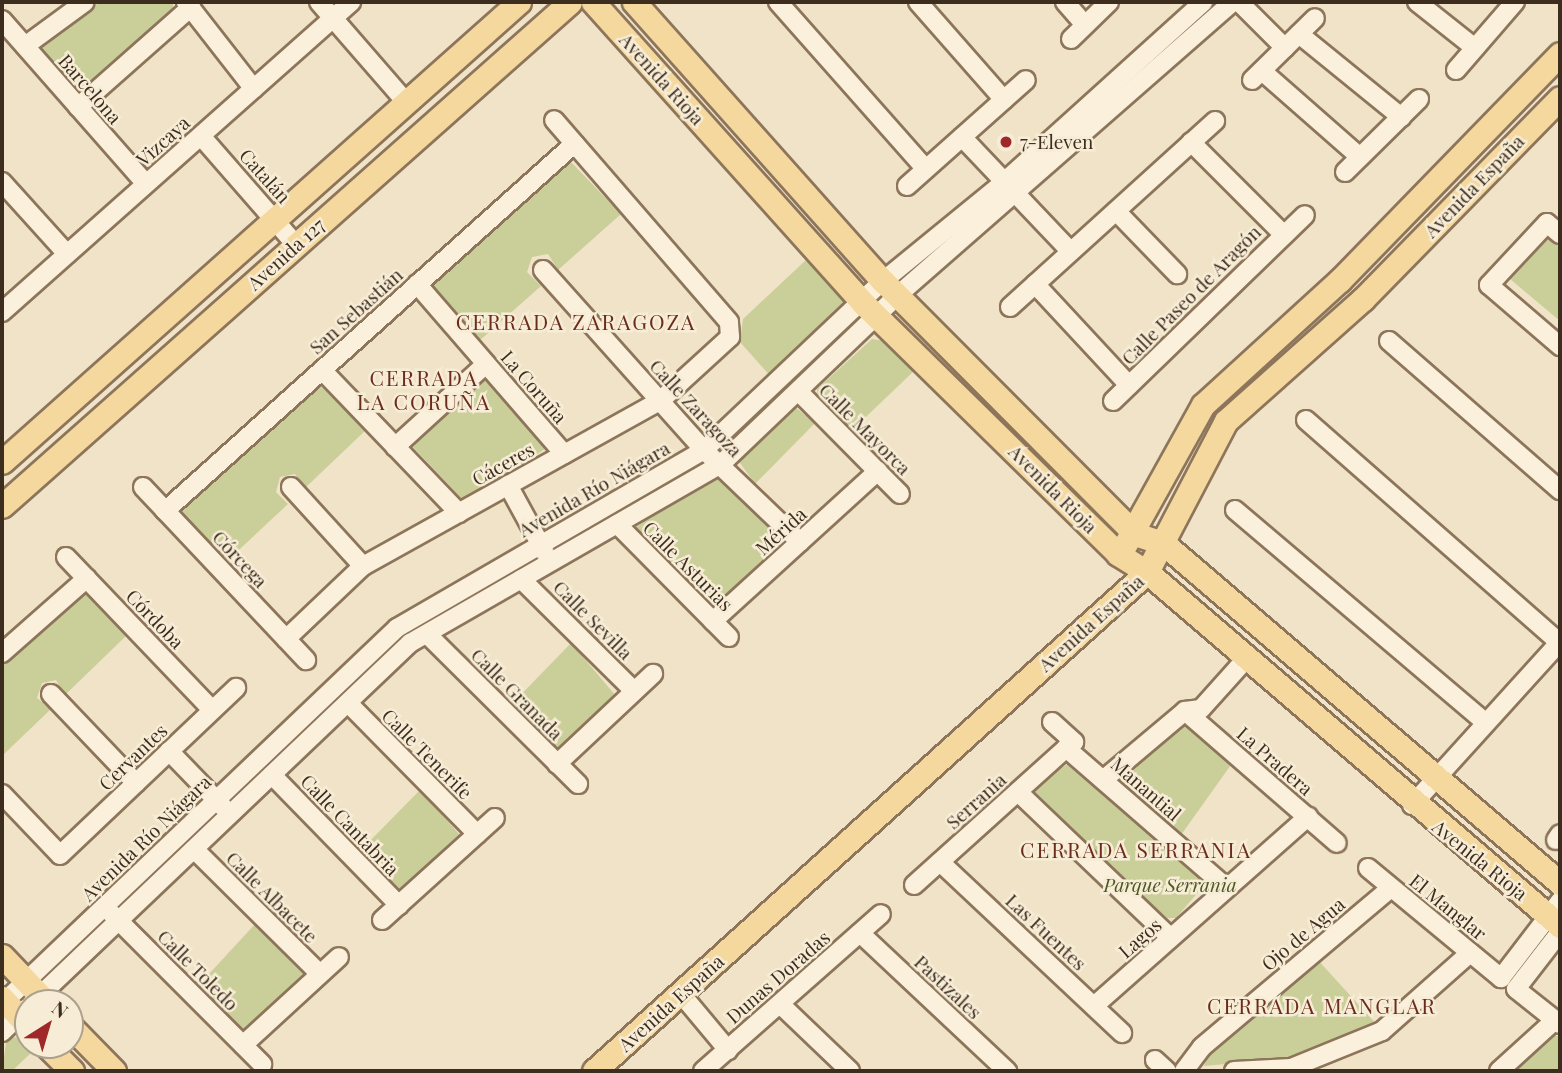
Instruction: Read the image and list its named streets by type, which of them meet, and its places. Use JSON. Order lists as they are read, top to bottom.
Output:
{
  "streets": {
    "main road": ["Avenida Rioja", "Avenida España", "Avenida 127"],
    "street": [
      "Barcelona",
      "Vizcaya",
      "Catalán",
      "Calle Paseo de Aragón",
      "San Sebastián",
      "La Coruña",
      "Calle Zaragoza",
      "Calle Mayorca",
      "Cáceres",
      "Avenida Río Niágara",
      "Mérida",
      "Córcega",
      "Calle Asturias",
      "Córdoba",
      "Calle Sevilla",
      "Calle Granada",
      "Calle Tenerife",
      "Cervantes",
      "La Pradera",
      "Manantial",
      "Serrania",
      "Calle Cantabria",
      "Calle Albacete",
      "El Manglar",
      "Las Fuentes",
      "Ojo de Agua",
      "Lagos",
      "Calle Toledo",
      "Dunas Doradas",
      "Pastizales"
    ]
  },
  "crossings": [
    ["Avenida Rioja", "Avenida España"],
    ["Avenida Rioja", "Avenida Río Niágara"],
    ["Avenida Rioja", "El Manglar"],
    ["Barcelona", "Vizcaya"],
    ["Vizcaya", "Catalán"],
    ["Catalán", "Avenida 127"],
    ["San Sebastián", "La Coruña"],
    ["San Sebastián", "Cáceres"],
    ["San Sebastián", "Córcega"],
    ["La Coruña", "Cáceres"],
    ["Calle Zaragoza", "Cáceres"],
    ["Calle Zaragoza", "Avenida Río Niágara"],
    ["Calle Zaragoza", "Mérida"],
    ["Calle Mayorca", "Avenida Río Niágara"],
    ["Calle Mayorca", "Mérida"],
    ["Cáceres", "Córcega"],
    ["Avenida Río Niágara", "Calle Asturias"],
    ["Avenida Río Niágara", "Calle Sevilla"],
    ["Avenida Río Niágara", "Calle Granada"],
    ["Avenida Río Niágara", "Calle Tenerife"],
    ["Avenida Río Niágara", "Calle Cantabria"],
    ["Avenida Río Niágara", "Calle Albacete"],
    ["Avenida Río Niágara", "Calle Toledo"],
    ["Mérida", "Calle Asturias"],
    ["Córdoba", "Cervantes"],
    ["La Pradera", "Lagos"],
    ["Manantial", "Serrania"],
    ["Manantial", "Lagos"],
    ["Serrania", "Las Fuentes"],
    ["El Manglar", "Ojo de Agua"],
    ["Las Fuentes", "Lagos"],
    ["Dunas Doradas", "Pastizales"]
  ],
  "districts": [
    "CERRADA ZARAGOZA",
    "CERRADA LA CORUÑA",
    "CERRADA SERRANIA",
    "CERRADA MANGLAR"
  ],
  "parks": ["Parque Serrania"],
  "places": ["7-Eleven"],
  "north": "top right"
}
